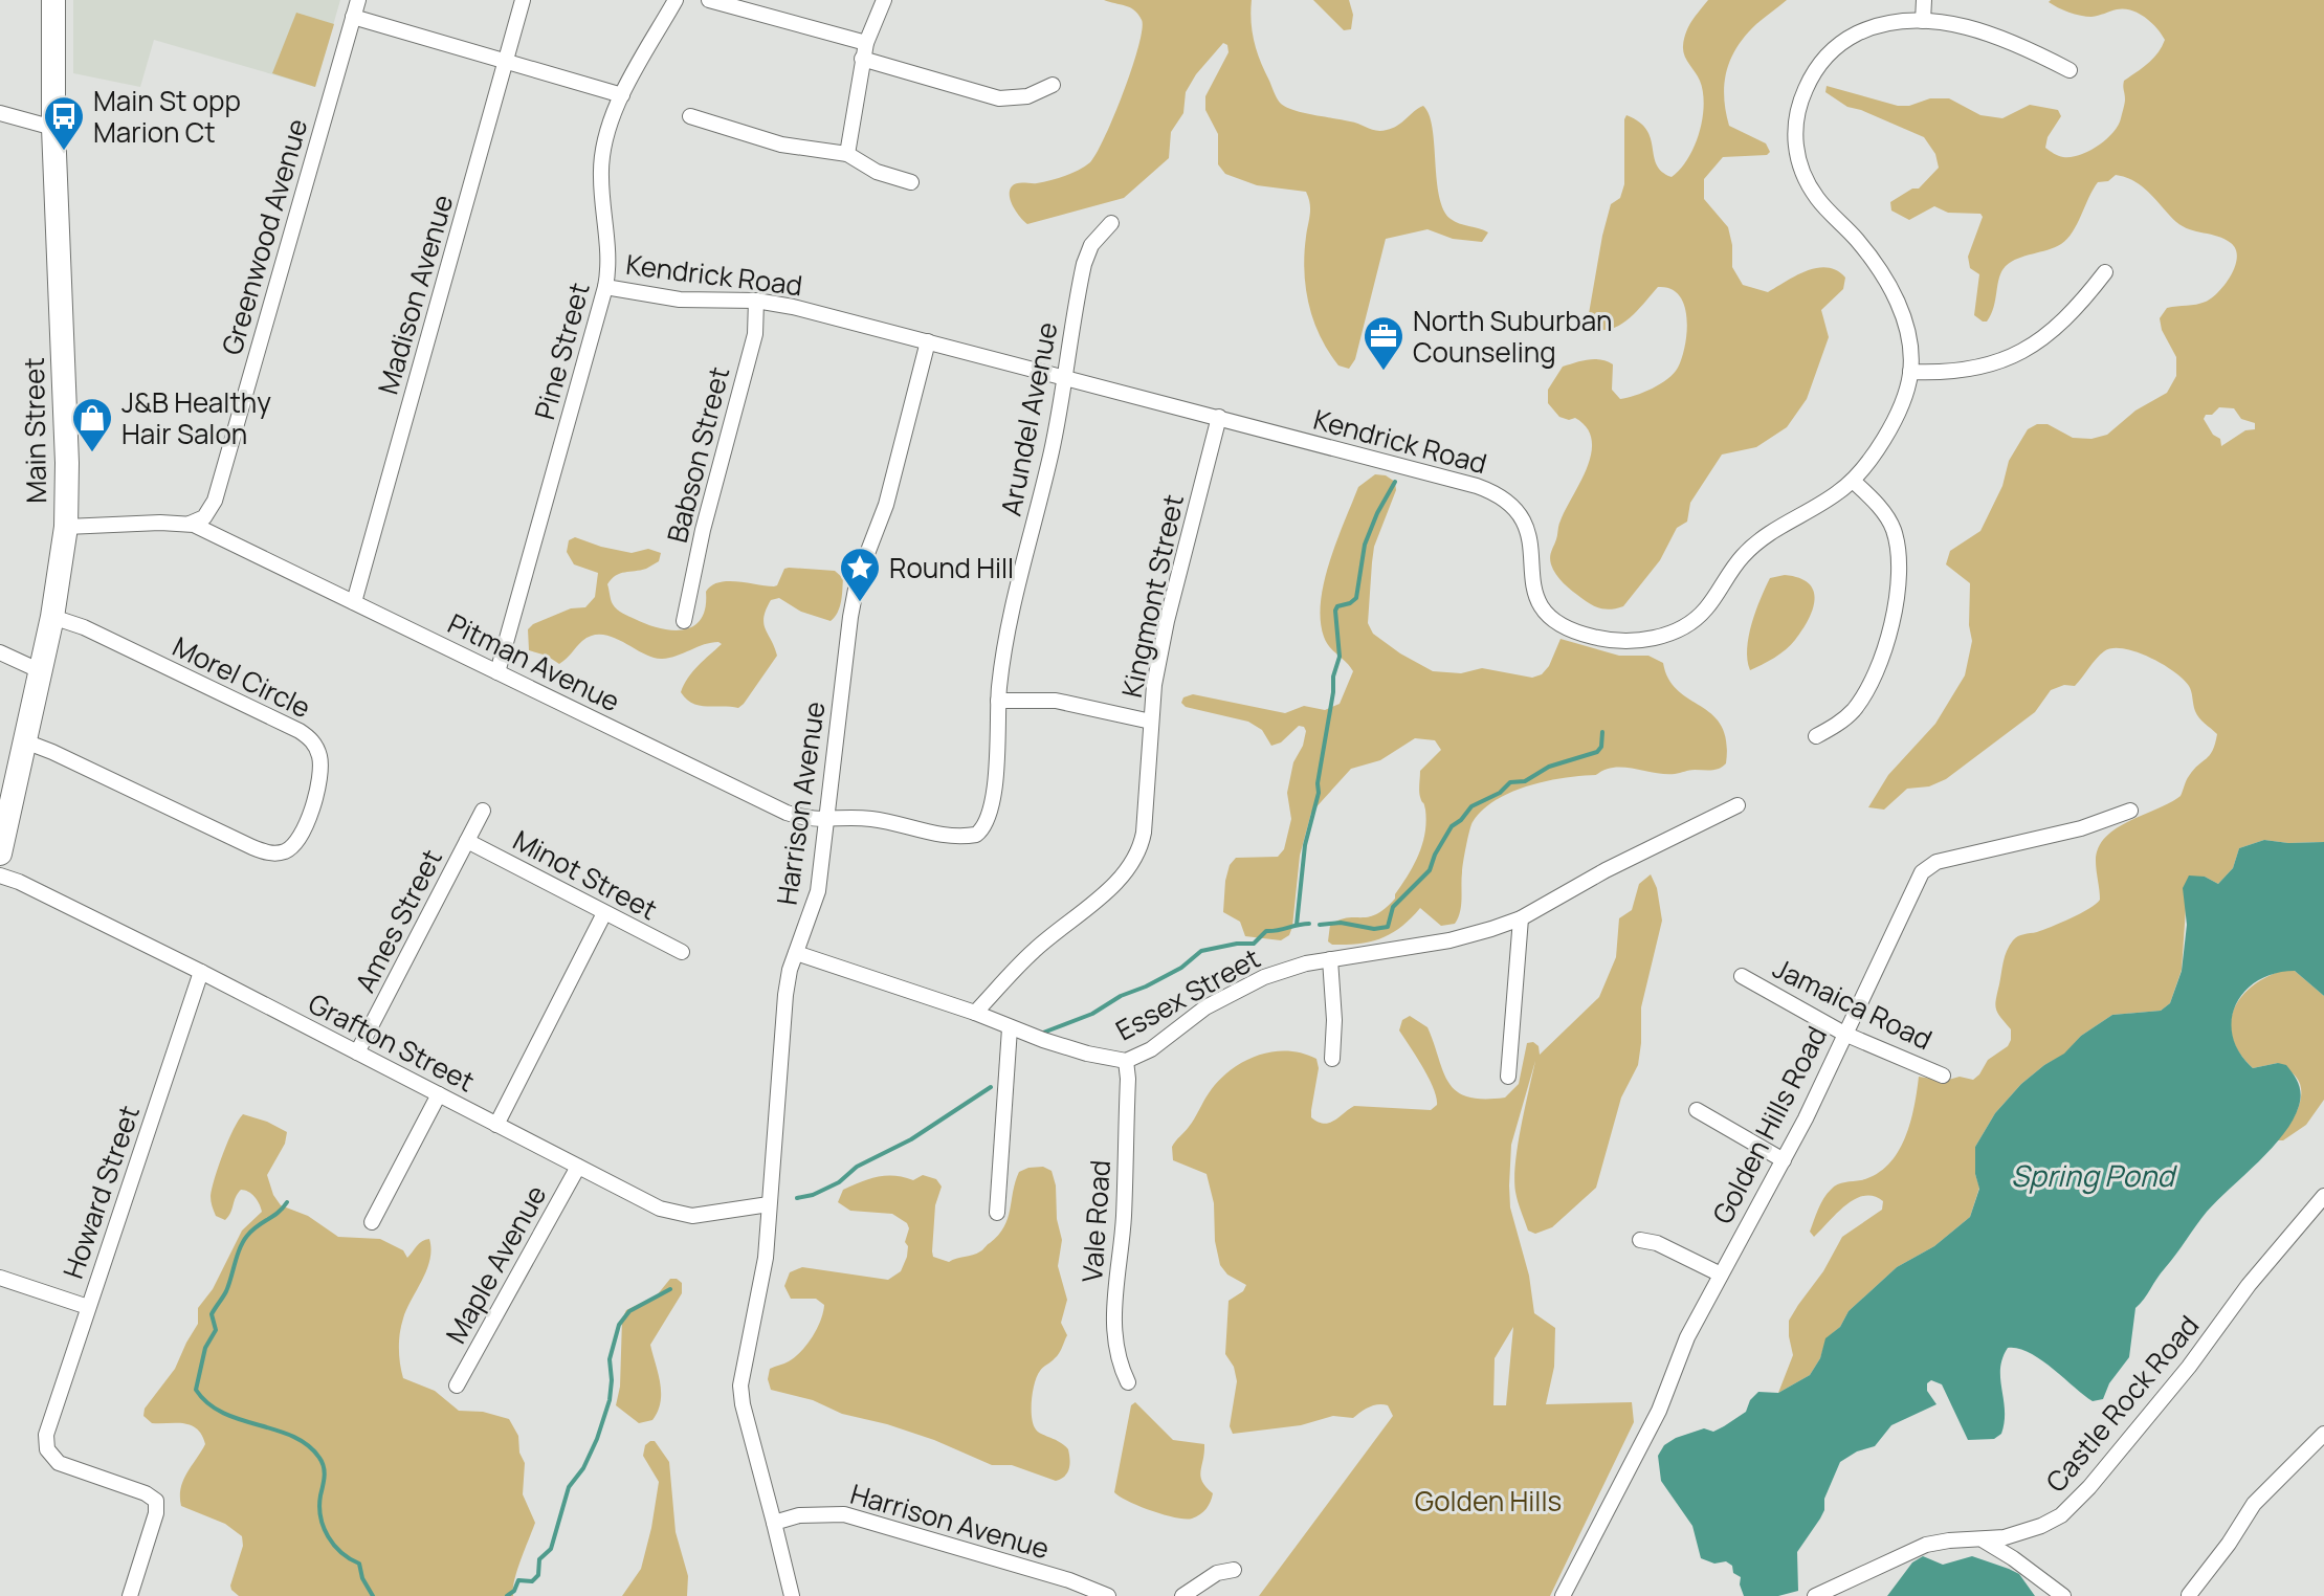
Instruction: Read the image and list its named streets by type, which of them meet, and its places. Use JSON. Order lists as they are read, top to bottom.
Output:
{
  "streets": {
    "main road": ["Main Street"],
    "street": [
      "Greenwood Avenue",
      "Kendrick Road",
      "Madison Avenue",
      "Pine Street",
      "Arundel Avenue",
      "Babson Street",
      "Kingmont Street",
      "Pitman Avenue",
      "Morel Circle",
      "Harrison Avenue",
      "Minot Street",
      "Ames Street",
      "Essex Street",
      "Jamaica Road",
      "Grafton Street",
      "Golden Hills Road",
      "Howard Street",
      "Vale Road",
      "Maple Avenue",
      "Castle Rock Road"
    ]
  },
  "crossings": [
    ["Greenwood Avenue", "Pitman Avenue"],
    ["Kendrick Road", "Pine Street"],
    ["Kendrick Road", "Arundel Avenue"],
    ["Kendrick Road", "Babson Street"],
    ["Kendrick Road", "Kingmont Street"],
    ["Kendrick Road", "Harrison Avenue"],
    ["Madison Avenue", "Pitman Avenue"],
    ["Pine Street", "Pitman Avenue"],
    ["Arundel Avenue", "Pitman Avenue"],
    ["Main Street", "Pitman Avenue"],
    ["Main Street", "Morel Circle"],
    ["Kingmont Street", "Essex Street"],
    ["Pitman Avenue", "Harrison Avenue"],
    ["Harrison Avenue", "Essex Street"],
    ["Harrison Avenue", "Grafton Street"],
    ["Minot Street", "Ames Street"],
    ["Ames Street", "Grafton Street"],
    ["Essex Street", "Vale Road"],
    ["Jamaica Road", "Golden Hills Road"],
    ["Grafton Street", "Howard Street"],
    ["Grafton Street", "Maple Avenue"]
  ],
  "water": ["Spring Pond"],
  "parks": ["Golden Hills"],
  "places": {
    "bus stop": ["Main St opp Marion Ct"],
    "office": ["North Suburban Counseling"],
    "shop": ["J&B Healthy Hair Salon"],
    "place": ["Round Hill"]
  }
}
